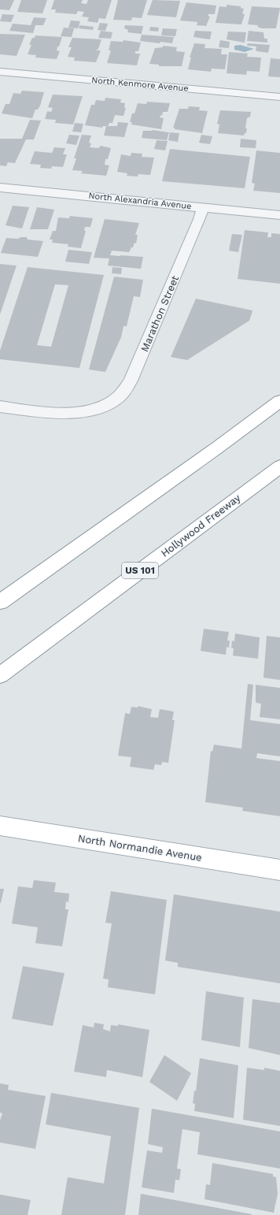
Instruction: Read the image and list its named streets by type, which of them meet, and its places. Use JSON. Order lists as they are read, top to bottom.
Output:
{
  "streets": {
    "main road": ["Hollywood Freeway", "US 101", "North Normandie Avenue"],
    "street": ["North Kenmore Avenue", "North Alexandria Avenue", "Marathon Street"]
  },
  "crossings": [
    ["North Alexandria Avenue", "Marathon Street"]
  ]
}
